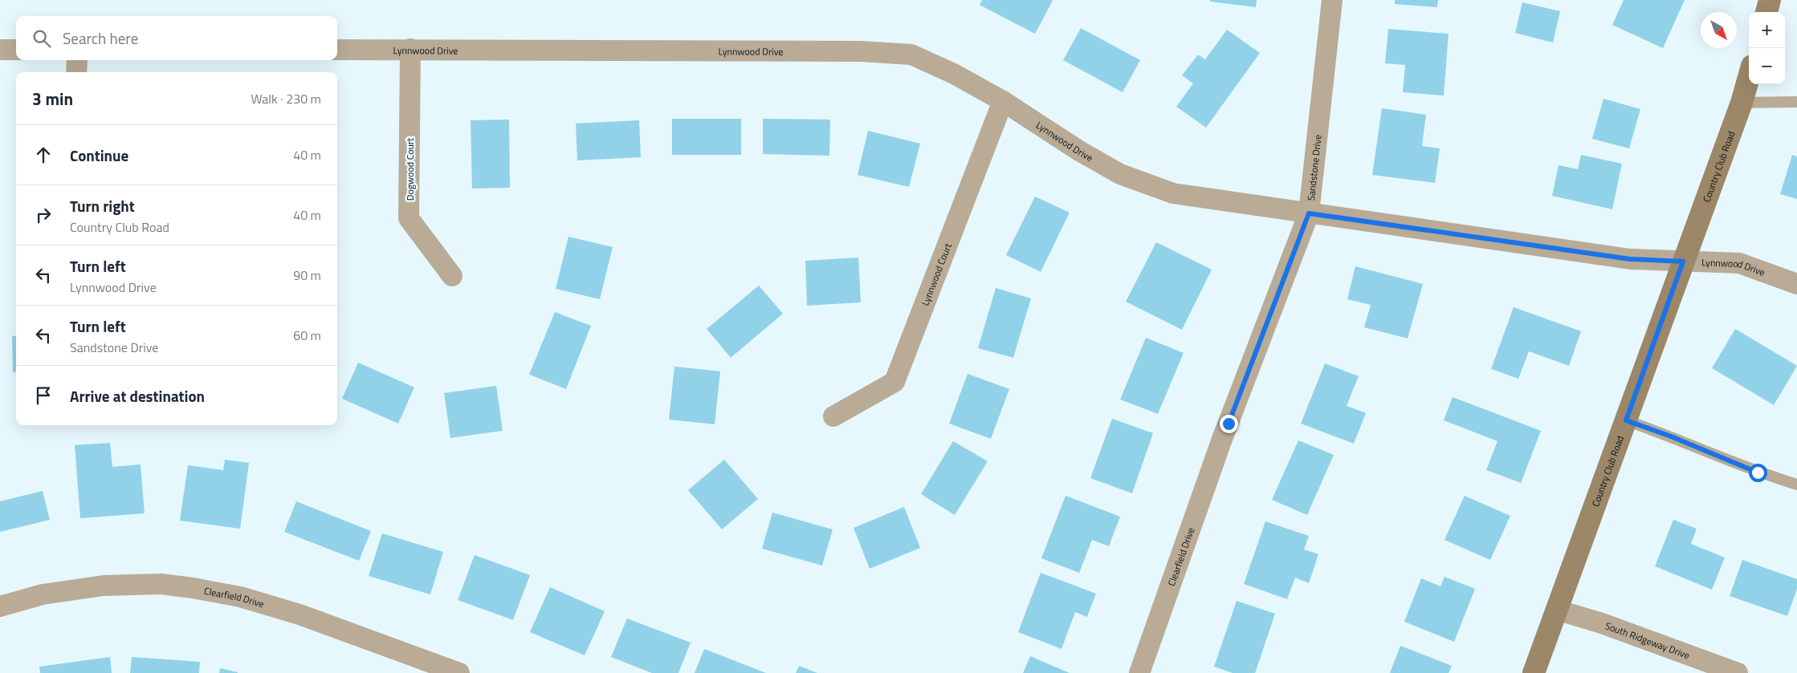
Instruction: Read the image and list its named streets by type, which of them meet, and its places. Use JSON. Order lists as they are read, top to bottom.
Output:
{
  "streets": {
    "main road": ["Country Club Road"],
    "street": [
      "Lynnwood Drive",
      "Sandstone Drive",
      "Dogwood Court",
      "Lynnwood Court",
      "Clearfield Drive",
      "South Ridgeway Drive"
    ]
  },
  "crossings": [
    ["Lynnwood Drive", "Country Club Road"],
    ["Lynnwood Drive", "Sandstone Drive"],
    ["Lynnwood Drive", "Dogwood Court"],
    ["Lynnwood Drive", "Lynnwood Court"],
    ["Country Club Road", "South Ridgeway Drive"],
    ["Sandstone Drive", "Clearfield Drive"]
  ],
  "north": "bottom right",
  "page": {
    "map_buttons": ["+", "−"],
    "search": "Search here",
    "heading": ["3 min", "Walk · 230 m"],
    "list": [
      ["Continue", "40 m"],
      ["Turn right", "Country Club Road", "40 m"],
      ["Turn left", "Lynnwood Drive", "90 m"],
      ["Turn left", "Sandstone Drive", "60 m"],
      "Arrive at destination"
    ]
  }
}
